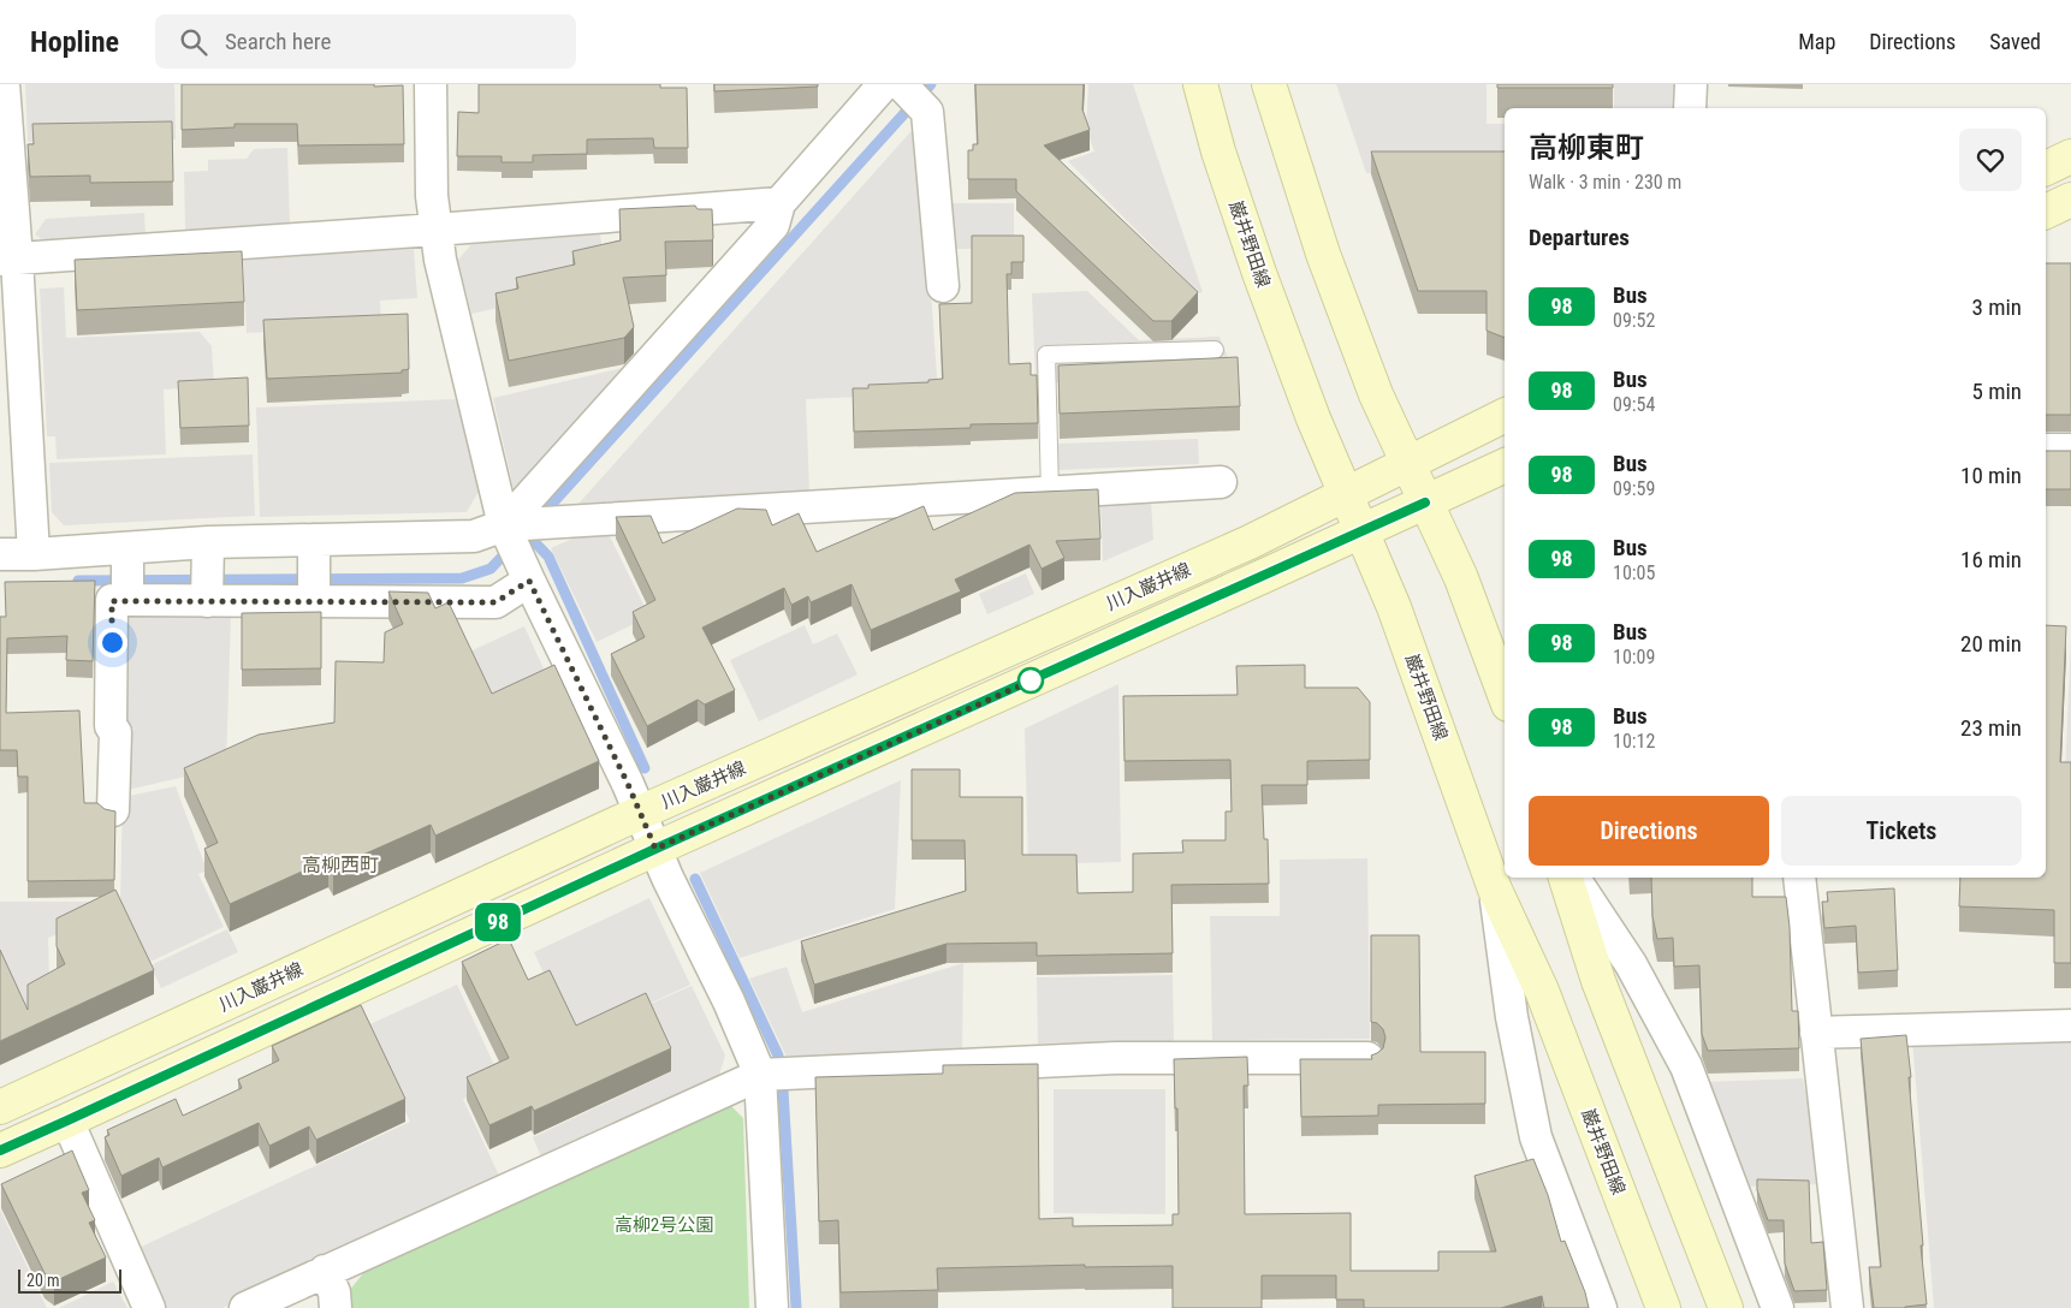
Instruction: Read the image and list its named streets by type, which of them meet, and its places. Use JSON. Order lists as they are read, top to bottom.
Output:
{
  "streets": {
    "main road": ["巌井野田線", "川入巌井線"]
  },
  "crossings": [
    ["巌井野田線", "川入巌井線"]
  ],
  "districts": ["高柳西町"],
  "parks": ["高柳2号公園"],
  "lines": ["bus line 98"],
  "scale_bar": "20 m",
  "page": {
    "header": "Hopline",
    "search": "Search here",
    "nav": ["Map", "Directions", "Saved"],
    "on_map": "98",
    "heading": [
      ["高柳東町", "Walk · 3 min · 230 m"],
      "Departures"
    ],
    "list": [
      {
        "mark": "98",
        "name": "Bus",
        "note": "09:52",
        "value": "3 min"
      },
      {
        "mark": "98",
        "name": "Bus",
        "note": "09:54",
        "value": "5 min"
      },
      {
        "mark": "98",
        "name": "Bus",
        "note": "09:59",
        "value": "10 min"
      },
      {
        "mark": "98",
        "name": "Bus",
        "note": "10:05",
        "value": "16 min"
      },
      {
        "mark": "98",
        "name": "Bus",
        "note": "10:09",
        "value": "20 min"
      },
      {
        "mark": "98",
        "name": "Bus",
        "note": "10:12",
        "value": "23 min"
      }
    ],
    "buttons": ["Directions", "Tickets"],
    "scale": "20 m"
  }
}
